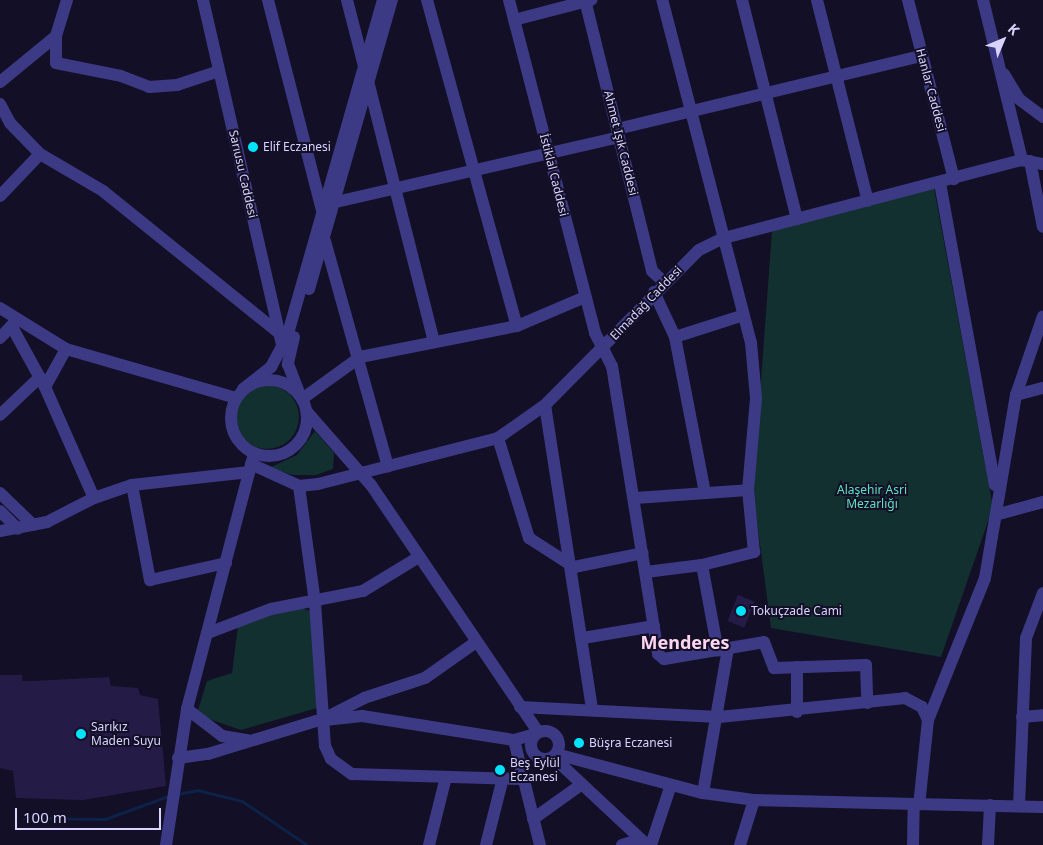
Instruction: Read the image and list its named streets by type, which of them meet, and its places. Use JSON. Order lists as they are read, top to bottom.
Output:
{
  "streets": {
    "street": [
      "Hanlar Caddesi",
      "Ahmet Işık Caddesi",
      "Sarıusu Caddesi",
      "İstiklal Caddesi",
      "Elmadağ Caddesi"
    ]
  },
  "crossings": [
    ["Hanlar Caddesi", "Elmadağ Caddesi"],
    ["Ahmet Işık Caddesi", "Elmadağ Caddesi"],
    ["İstiklal Caddesi", "Elmadağ Caddesi"]
  ],
  "districts": ["Menderes"],
  "parks": ["Alaşehir Asri Mezarlığı"],
  "places": [
    "Elif Eczanesi",
    "Tokuçzade Cami",
    "Sarıkız Maden Suyu",
    "Büşra Eczanesi",
    "Beş Eylül Eczanesi"
  ],
  "scale_bar": "100 m",
  "north": "top right"
}
